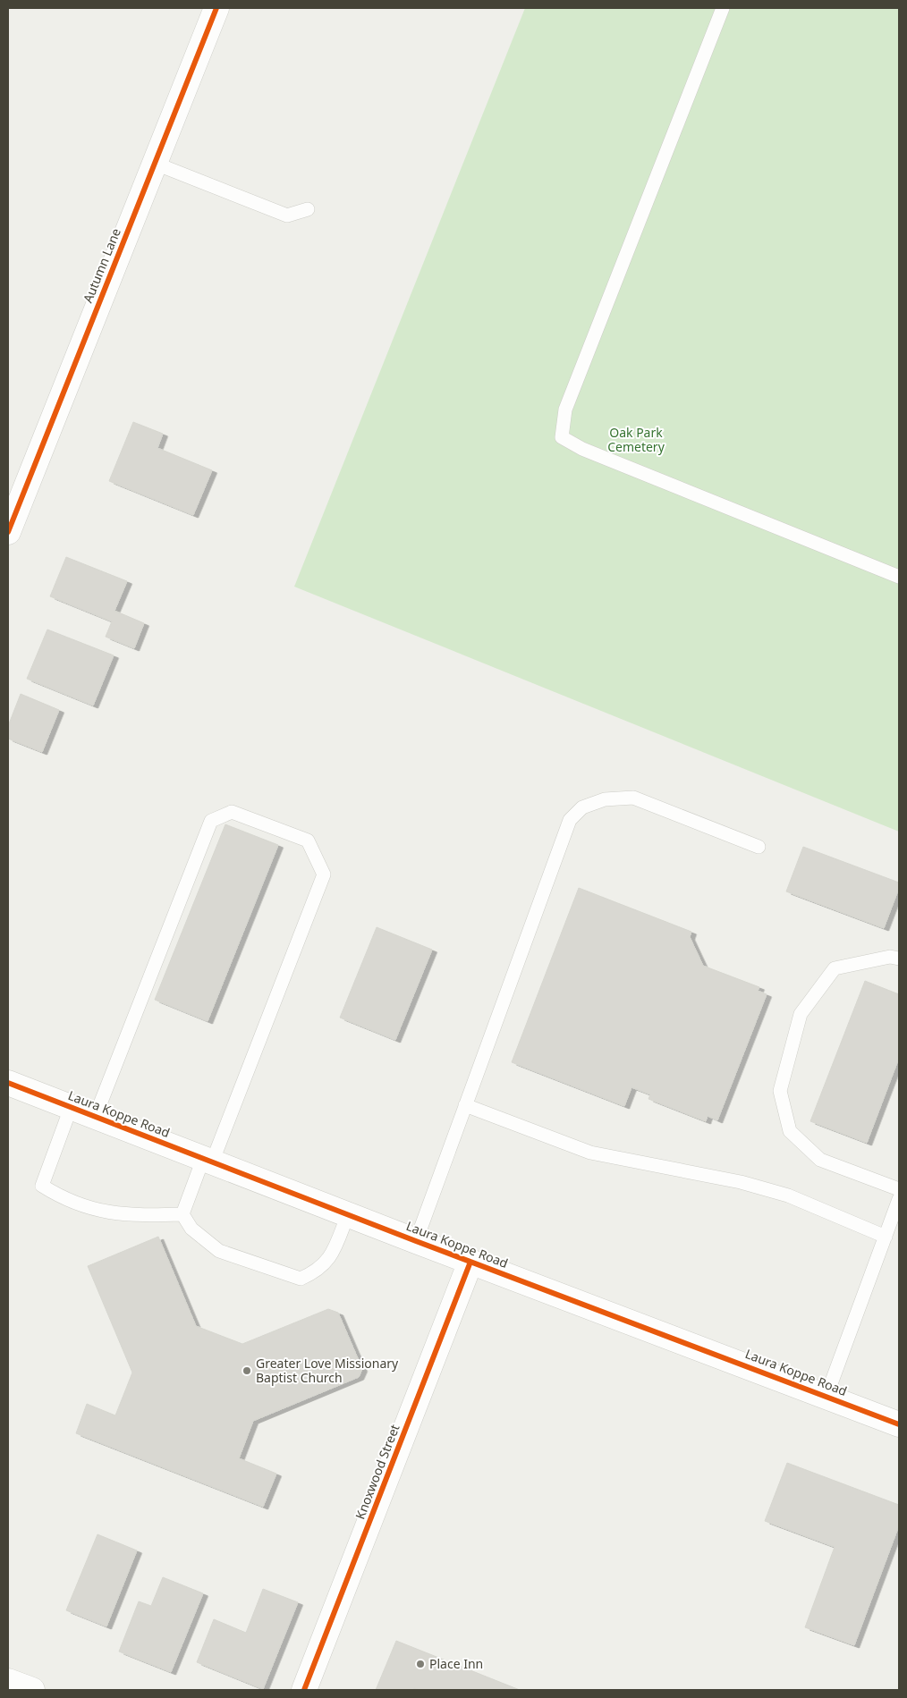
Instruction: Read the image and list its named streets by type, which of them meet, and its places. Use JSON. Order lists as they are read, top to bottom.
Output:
{
  "streets": {
    "street": ["Autumn Lane", "Laura Koppe Road", "Knoxwood Street"]
  },
  "crossings": [
    ["Laura Koppe Road", "Knoxwood Street"]
  ],
  "parks": ["Oak Park Cemetery"],
  "places": ["Greater Love Missionary Baptist Church", "Place Inn"]
}
